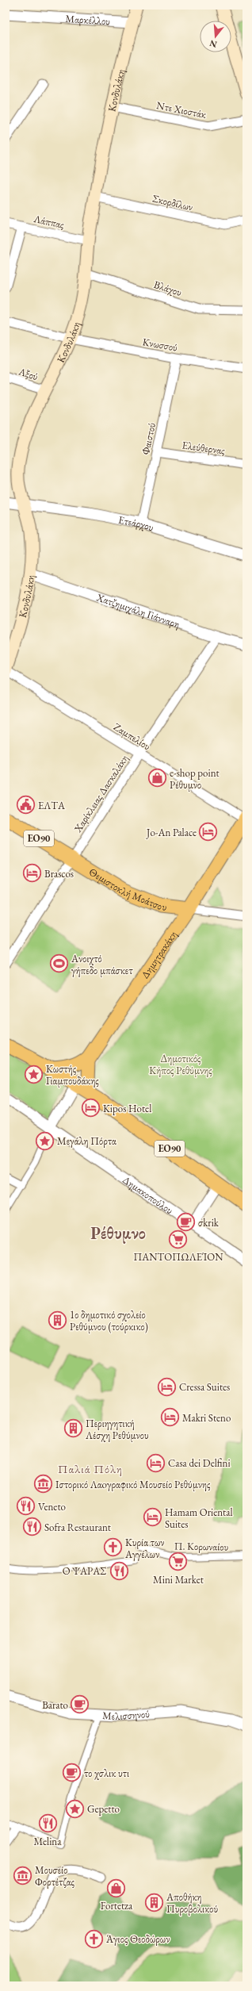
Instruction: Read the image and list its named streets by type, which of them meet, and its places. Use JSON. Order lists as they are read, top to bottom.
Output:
{
  "streets": {
    "main road": [
      "Κονδυλάκη",
      "ΕΟ90",
      "Θεμιστοκλή Μοάτσου",
      "Δημητρακάκη"
    ],
    "street": [
      "Μαρκέλλου",
      "Ντε Χιοστάκ",
      "Σκορδίλων",
      "Λάππας",
      "Βλάχου",
      "Κνωσσού",
      "Αξού",
      "Φαιστού",
      "Ελεύθερνας",
      "Ετεάρχου",
      "Χατζημιχάλη Γιάνναρη",
      "Ζαμπελίου",
      "Χαρίκλειας Δασκαλάκη",
      "Δημακοπούλου",
      "Π. Κορωναίου",
      "Μελισσηνού"
    ]
  },
  "crossings": [
    ["Μαρκέλλου", "Κονδυλάκη"],
    ["Κονδυλάκη", "Ντε Χιοστάκ"],
    ["Κονδυλάκη", "Σκορδίλων"],
    ["Κονδυλάκη", "Λάππας"],
    ["Κονδυλάκη", "Βλάχου"],
    ["Κονδυλάκη", "Κνωσσού"],
    ["Κονδυλάκη", "Αξού"],
    ["Κονδυλάκη", "Ετεάρχου"],
    ["Κονδυλάκη", "Χατζημιχάλη Γιάνναρη"],
    ["Κονδυλάκη", "Ζαμπελίου"],
    ["Κνωσσού", "Φαιστού"],
    ["Φαιστού", "Ελεύθερνας"],
    ["Φαιστού", "Ετεάρχου"],
    ["Χατζημιχάλη Γιάνναρη", "Χαρίκλειας Δασκαλάκη"],
    ["Ζαμπελίου", "Χαρίκλειας Δασκαλάκη"],
    ["Ζαμπελίου", "Δημητρακάκη"],
    ["Χαρίκλειας Δασκαλάκη", "Θεμιστοκλή Μοάτσου"],
    ["Θεμιστοκλή Μοάτσου", "Δημητρακάκη"]
  ],
  "districts": ["Ρέθυμνο", "Παλιά Πόλη"],
  "parks": ["Δημοτικός Κήπος Ρεθύμνης"],
  "places": {
    "shop": ["e-shop point Ρέθυμνο", "Fortetza"],
    "public building": ["ΕΛΤΑ"],
    "hotel": [
      "Jo-An Palace",
      "Brascos",
      "Kipos Hotel",
      "Cressa Suites",
      "Makri Steno",
      "Casa dei Delfini",
      "Hamam Oriental Suites"
    ],
    "sports": ["Ανοιχτό γήπεδο μπάσκετ"],
    "place": ["Κωστής Γιαμπουδάκης", "Μεγάλη Πόρτα", "Gepetto"],
    "cafe": ["σkrik", "Barato", "το χσλικ υτι"],
    "supermarket": ["ΠΑΝΤΟΠΩΛΕΊΟΝ", "Mini Market"],
    "building": ["1ο δημοτικό σχολείο Ρεθύμνου (τούρκικο)", "Περιηγητική Λέσχη Ρεθύμνου", "Αποθήκη Πυροβολικού"],
    "museum": ["Ιστορικό Λαoγραφικό Μουσείο Ρεθύμνης", "Μουσείο Φορτέτζας"],
    "restaurant": [
      "Veneto",
      "Sofra Restaurant",
      "O ΨΑΡΑΣ",
      "Melina"
    ],
    "church": ["Κυρία των Αγγέλων", "Άγιος Θεοδώρων"]
  },
  "north": "bottom"
}
